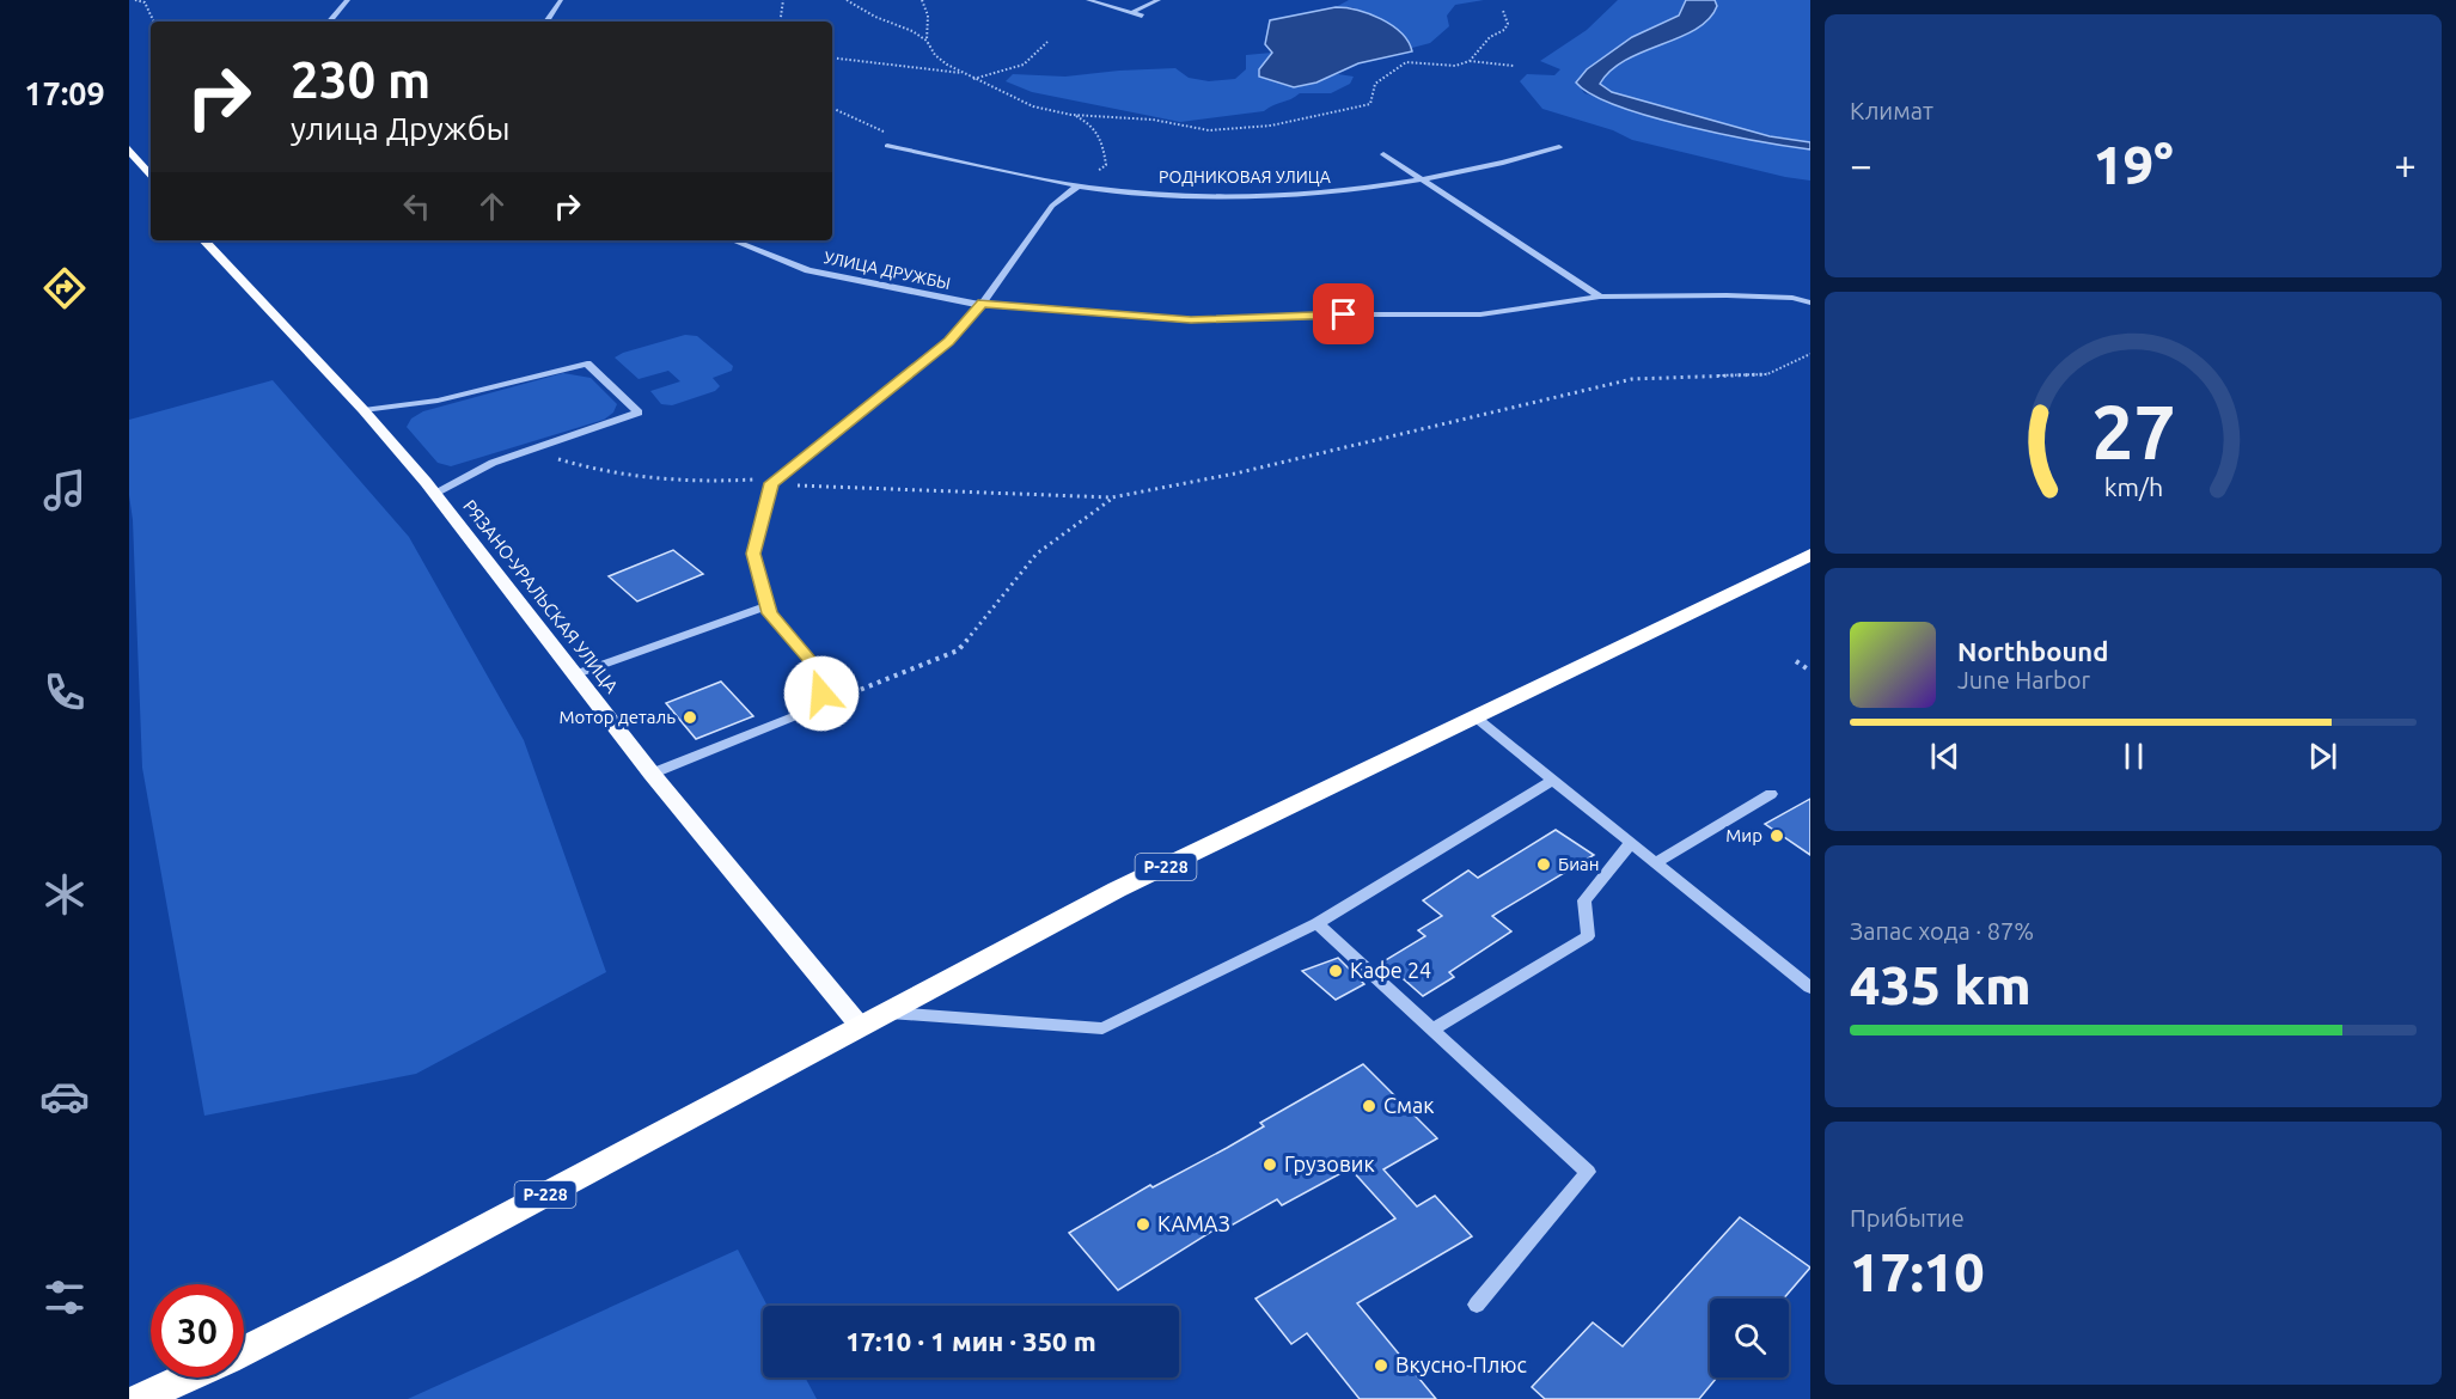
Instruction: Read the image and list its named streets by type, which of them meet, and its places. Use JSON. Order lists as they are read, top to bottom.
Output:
{
  "streets": {
    "highway": ["Р-228"],
    "main road": ["РЯЗАНО-УРАЛЬСКАЯ УЛИЦА"],
    "street": ["РОДНИКОВАЯ УЛИЦА", "УЛИЦА ДРУЖБЫ"]
  },
  "crossings": [
    ["РЯЗАНО-УРАЛЬСКАЯ УЛИЦА", "Р-228"]
  ],
  "places": [
    "Мотор деталь",
    "Мир",
    "Биан",
    "Кафе 24",
    "Смак",
    "Грузовик",
    "КАМАЗ",
    "Вкусно-Плюс"
  ],
  "page": {
    "tabs": "17:09",
    "tile": [
      "Климат",
      ["Запас хода · 87%", "435 km"],
      ["Прибытие", "17:10"]
    ],
    "turn": ["230 m", "улица Дружбы"],
    "heat": ["−", "19°", "+"],
    "song": ["Northbound", "June Harbor"],
    "limit": "30",
    "trip": "17:10 · 1 мин · 350 m",
    "gauge": ["27", "km/h"]
  }
}
